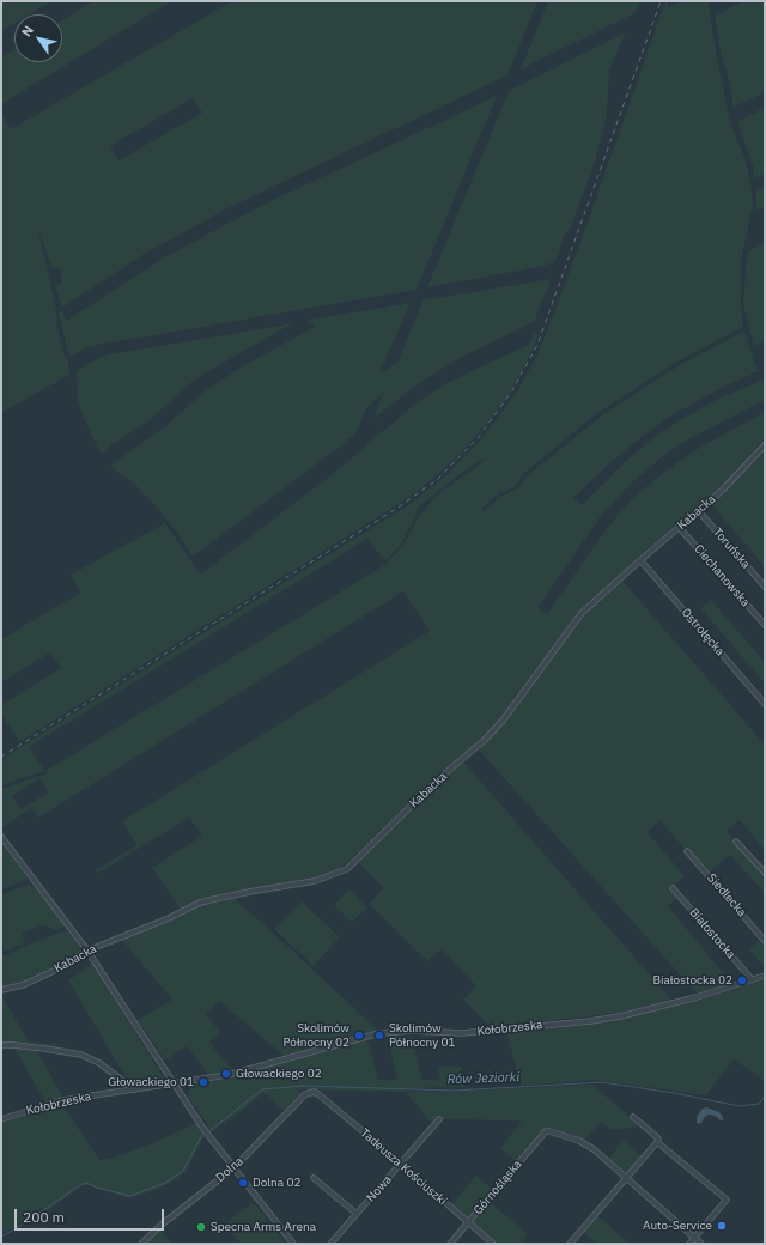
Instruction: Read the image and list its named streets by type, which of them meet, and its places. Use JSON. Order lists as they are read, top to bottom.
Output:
{
  "streets": {
    "street": [
      "Kabacka",
      "Toruńska",
      "Ciechanowska",
      "Ostrołęcka",
      "Siedlecka",
      "Białostocka",
      "Kołobrzeska",
      "Tadeusza Kościuszki",
      "Dolna",
      "Górnośląska",
      "Nowa"
    ]
  },
  "crossings": [
    ["Kabacka", "Toruńska"],
    ["Kabacka", "Ciechanowska"],
    ["Kabacka", "Ostrołęcka"],
    ["Białostocka", "Kołobrzeska"],
    ["Tadeusza Kościuszki", "Dolna"],
    ["Tadeusza Kościuszki", "Górnośląska"],
    ["Tadeusza Kościuszki", "Nowa"]
  ],
  "water": ["Rów Jeziorki"],
  "places": [
    "Białostocka 02",
    "Skolimów Północny 02",
    "Skolimów Północny 01",
    "Głowackiego 02",
    "Głowackiego 01",
    "Dolna 02",
    "Auto-Service",
    "Specna Arms Arena"
  ],
  "scale_bar": "200 m",
  "north": "top left"
}
